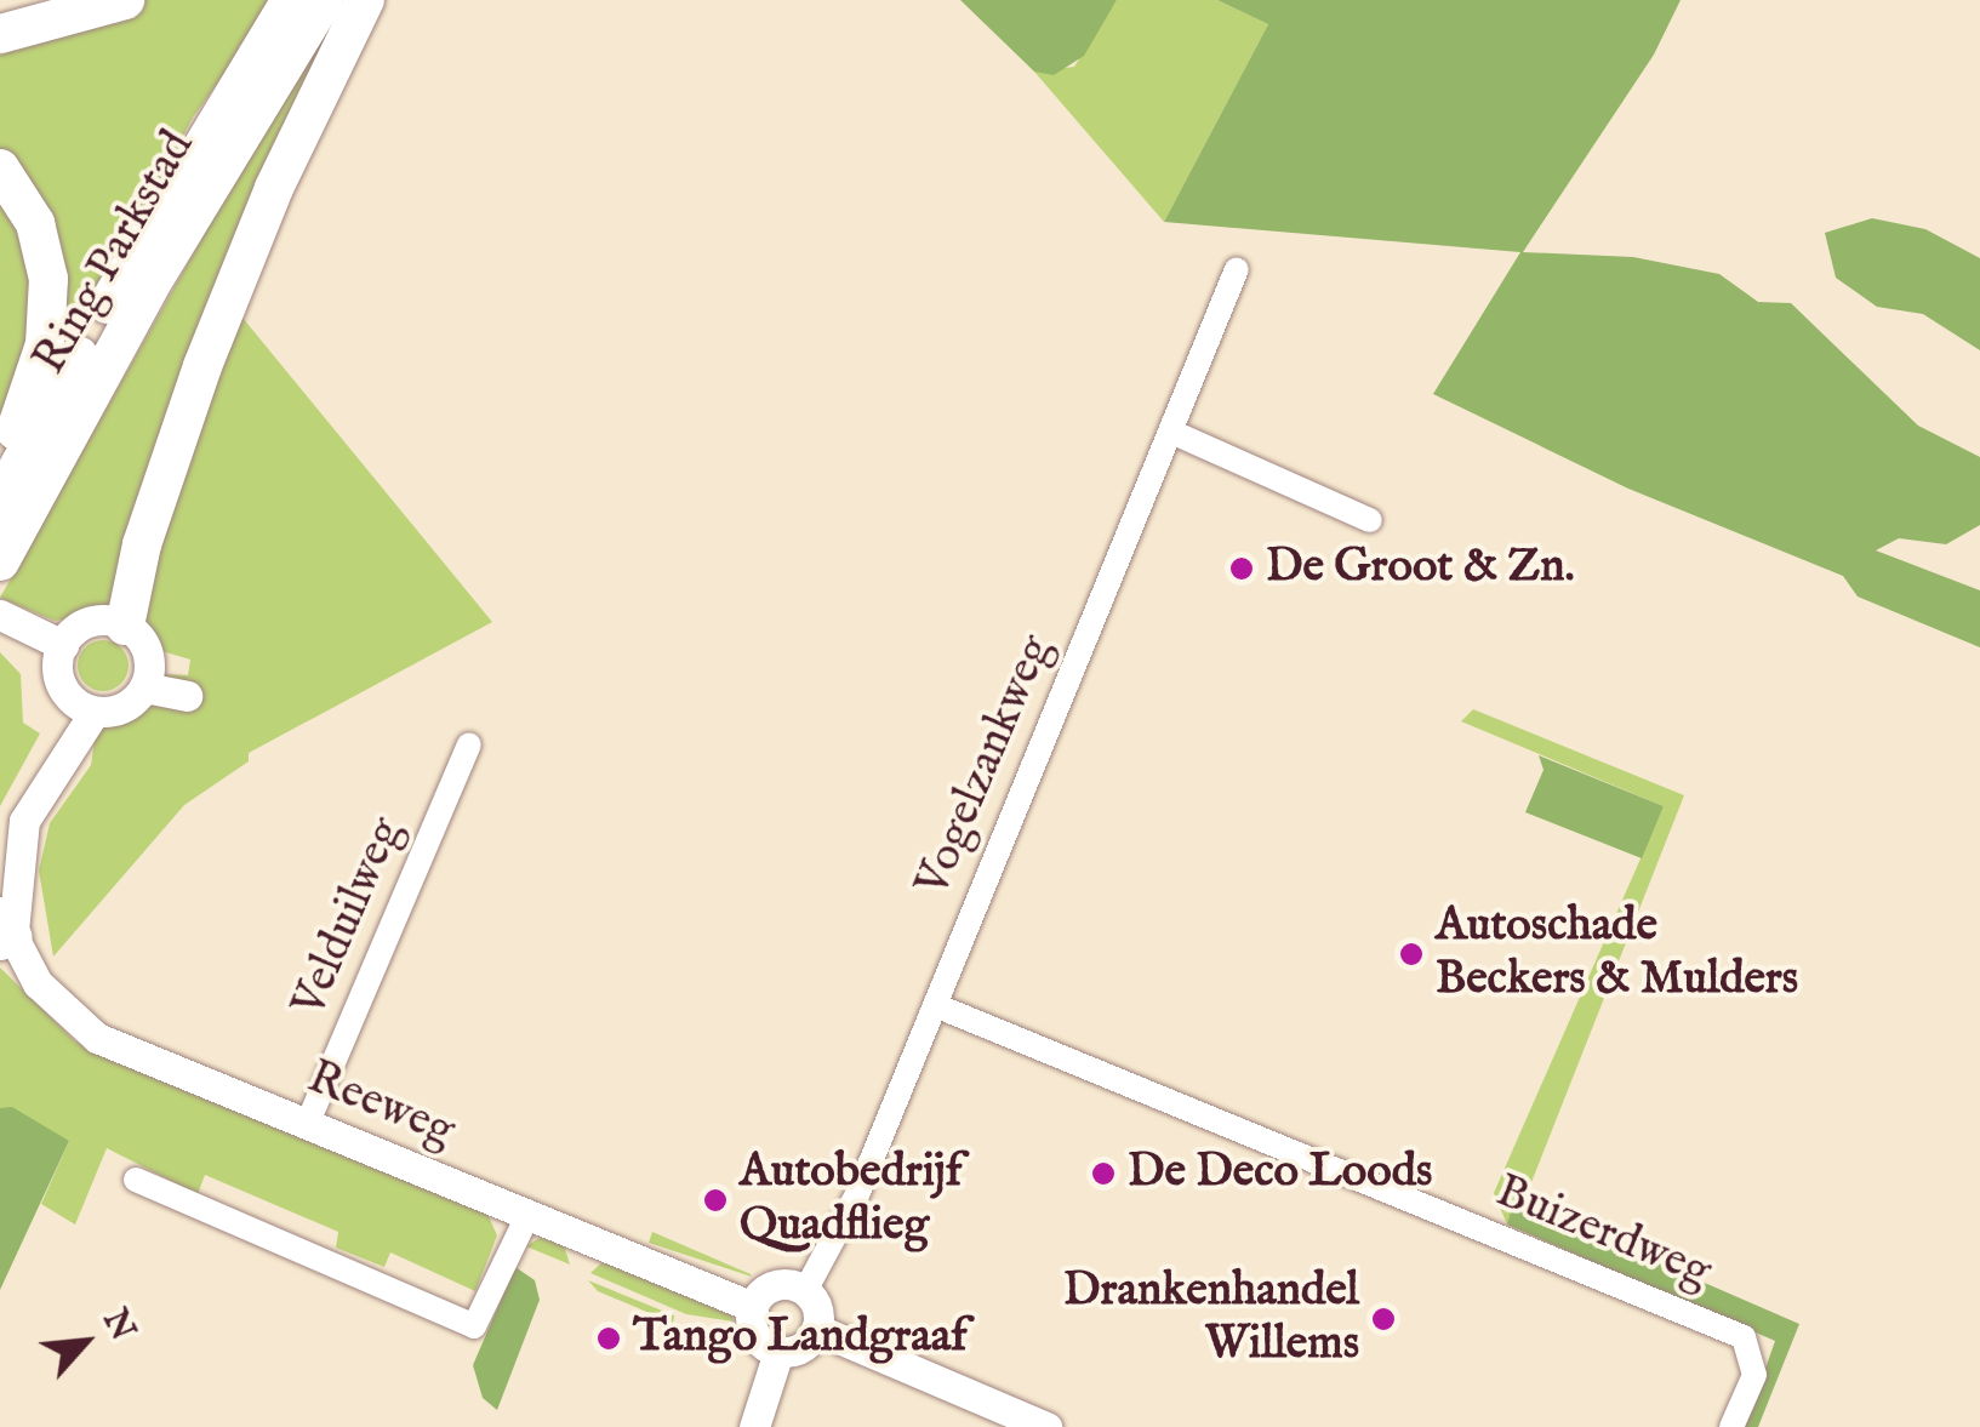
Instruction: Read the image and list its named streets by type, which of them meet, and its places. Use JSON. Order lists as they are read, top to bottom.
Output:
{
  "streets": {
    "highway": ["Ring Parkstad"],
    "street": [
      "Vogelzankweg",
      "Velduilweg",
      "Reeweg",
      "Buizerdweg"
    ]
  },
  "crossings": [
    ["Vogelzankweg", "Reeweg"],
    ["Vogelzankweg", "Buizerdweg"],
    ["Velduilweg", "Reeweg"]
  ],
  "places": [
    "De Groot & Zn.",
    "Autoschade Beckers & Mulders",
    "De Deco Loods",
    "Autobedrijf Quadflieg",
    "Drankenhandel Willems",
    "Tango Landgraaf"
  ],
  "north": "top right"
}
